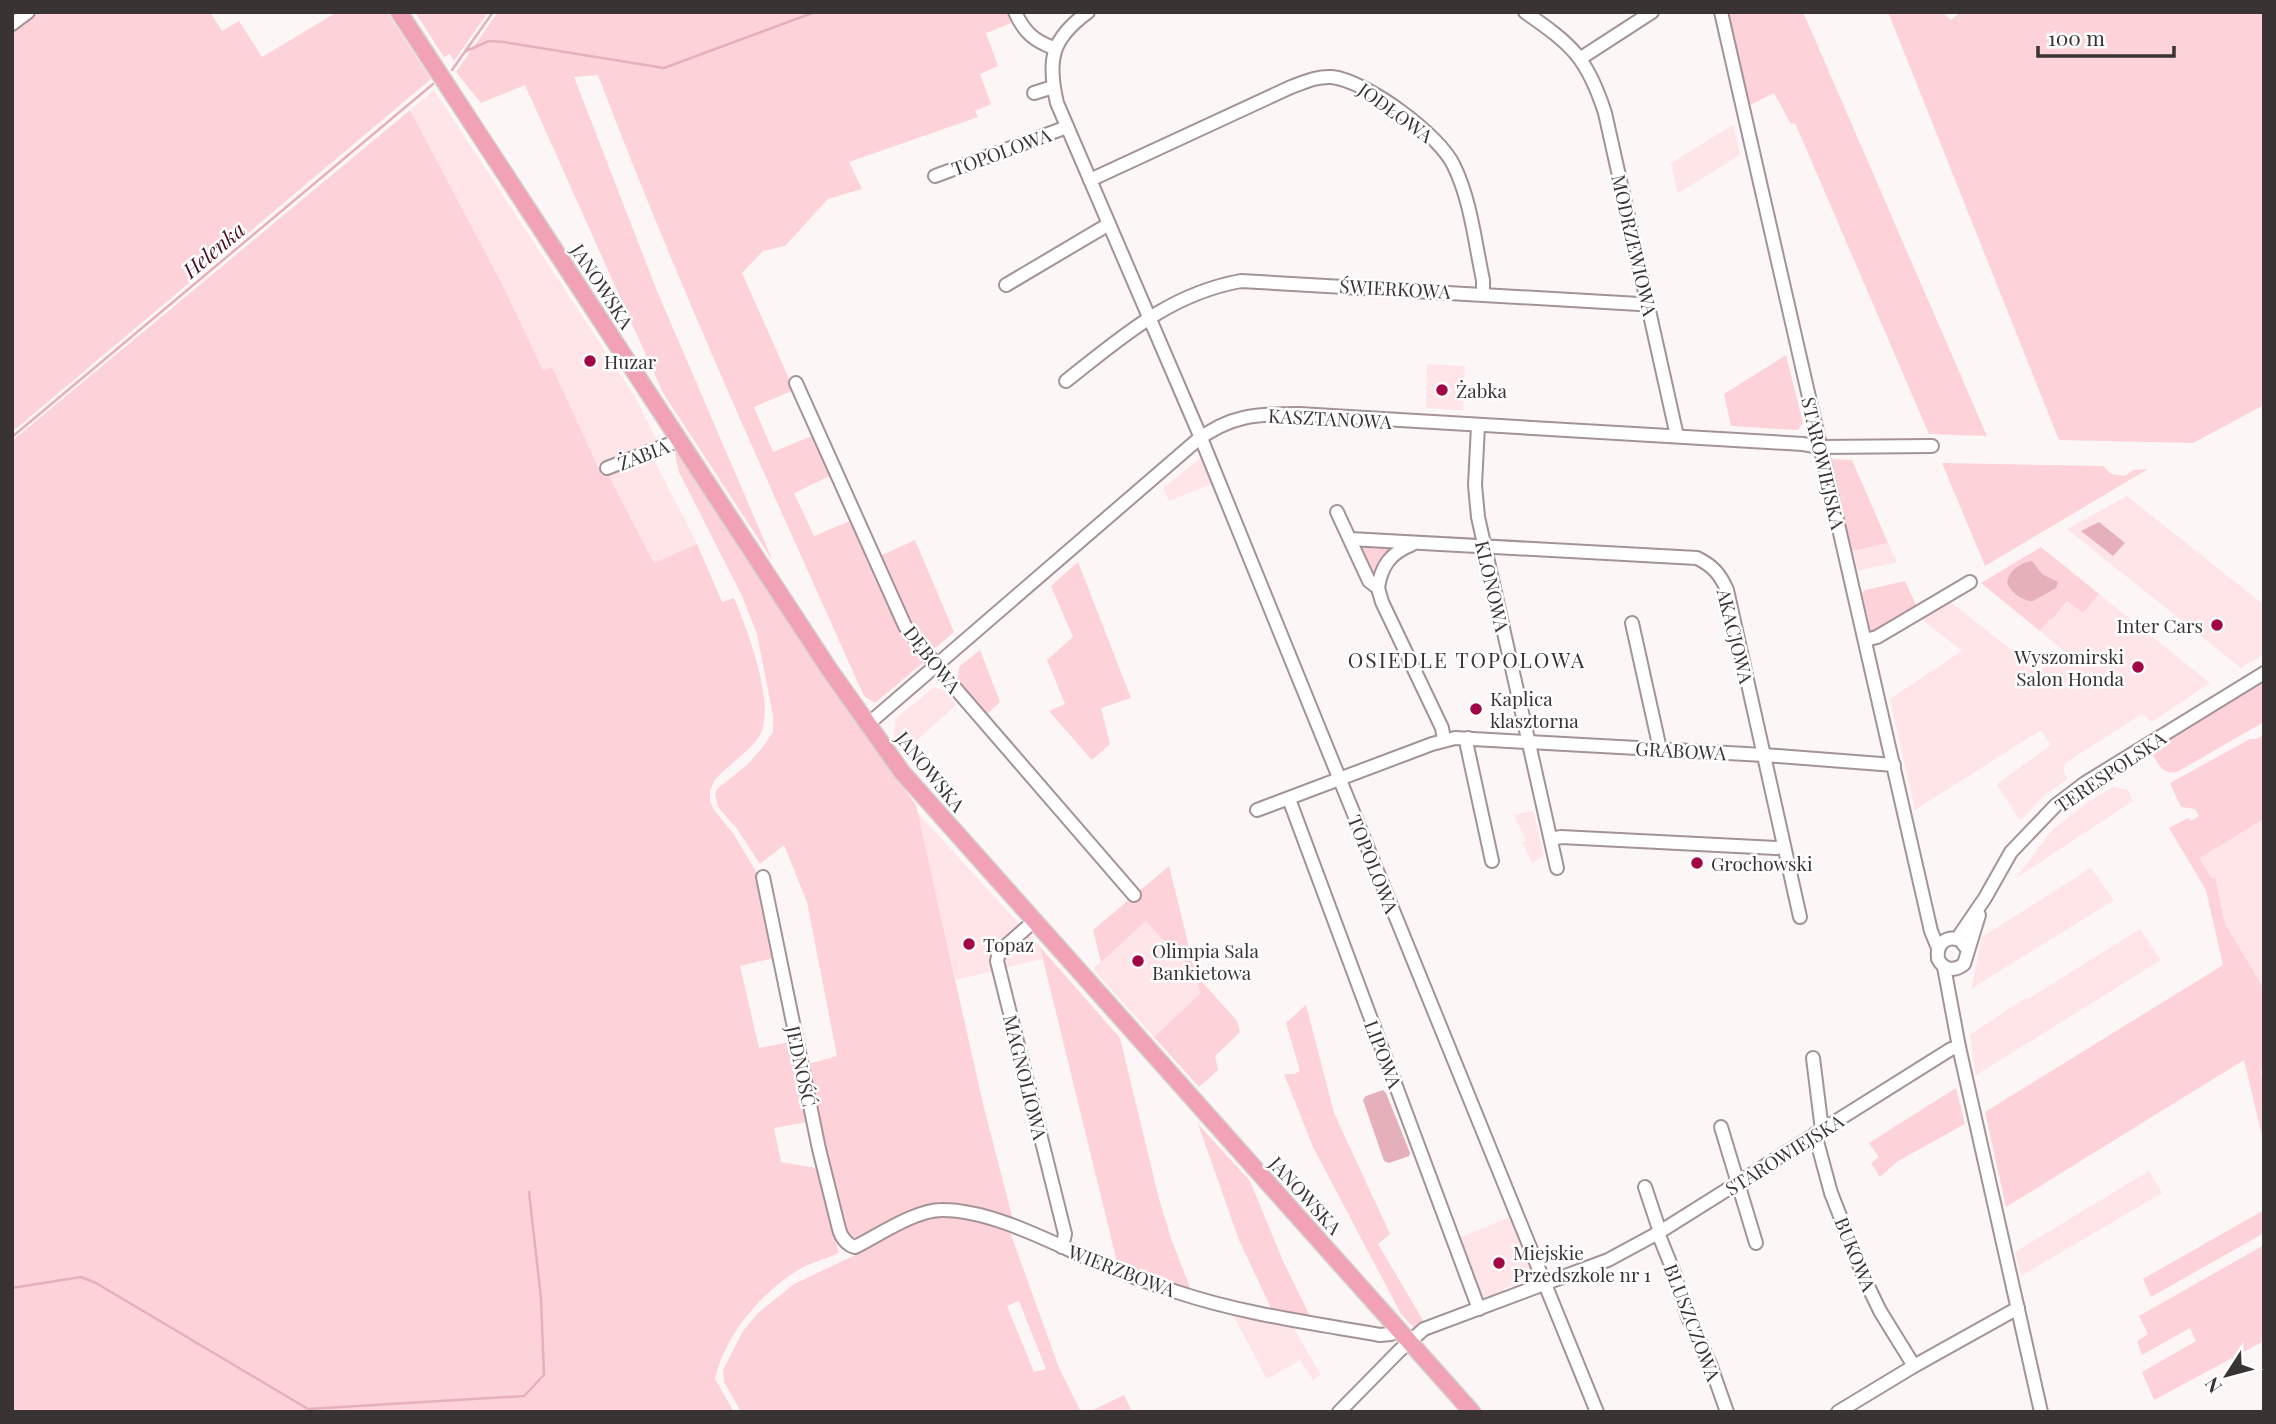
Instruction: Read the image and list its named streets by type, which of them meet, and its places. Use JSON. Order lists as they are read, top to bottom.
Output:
{
  "streets": {
    "main road": ["JANOWSKA"],
    "street": [
      "JODŁOWA",
      "TOPOLOWA",
      "MODRZEWIOWA",
      "ŚWIERKOWA",
      "KASZTANOWA",
      "ŻABIA",
      "STAROWIEJSKA",
      "KLONOWA",
      "AKACJOWA",
      "DĘBOWA",
      "GRABOWA",
      "TERESPOLSKA",
      "LIPOWA",
      "JEDNOŚĆ",
      "MAGNOLIOWA",
      "BUKOWA",
      "WIERZBOWA",
      "BLUSZCZOWA"
    ]
  },
  "crossings": [
    ["JODŁOWA", "TOPOLOWA"],
    ["JODŁOWA", "ŚWIERKOWA"],
    ["TOPOLOWA", "ŚWIERKOWA"],
    ["TOPOLOWA", "KASZTANOWA"],
    ["TOPOLOWA", "STAROWIEJSKA"],
    ["TOPOLOWA", "GRABOWA"],
    ["MODRZEWIOWA", "ŚWIERKOWA"],
    ["MODRZEWIOWA", "KASZTANOWA"],
    ["JANOWSKA", "KASZTANOWA"],
    ["JANOWSKA", "ŻABIA"],
    ["JANOWSKA", "STAROWIEJSKA"],
    ["JANOWSKA", "MAGNOLIOWA"],
    ["JANOWSKA", "WIERZBOWA"],
    ["KASZTANOWA", "STAROWIEJSKA"],
    ["KASZTANOWA", "KLONOWA"],
    ["KASZTANOWA", "DĘBOWA"],
    ["STAROWIEJSKA", "GRABOWA"],
    ["STAROWIEJSKA", "TERESPOLSKA"],
    ["STAROWIEJSKA", "LIPOWA"],
    ["STAROWIEJSKA", "BUKOWA"],
    ["STAROWIEJSKA", "BLUSZCZOWA"],
    ["KLONOWA", "AKACJOWA"],
    ["KLONOWA", "GRABOWA"],
    ["AKACJOWA", "GRABOWA"],
    ["GRABOWA", "LIPOWA"],
    ["JEDNOŚĆ", "WIERZBOWA"],
    ["MAGNOLIOWA", "WIERZBOWA"]
  ],
  "districts": ["OSIEDLE TOPOLOWA"],
  "water": ["Helenka"],
  "places": [
    "Huzar",
    "Żabka",
    "Inter Cars",
    "Wyszomirski Salon Honda",
    "Kaplica klasztorna",
    "Grochowski",
    "Topaz",
    "Olimpia Sala Bankietowa",
    "Miejskie Przedszkole nr 1"
  ],
  "scale_bar": "100 m",
  "north": "bottom left"
}
